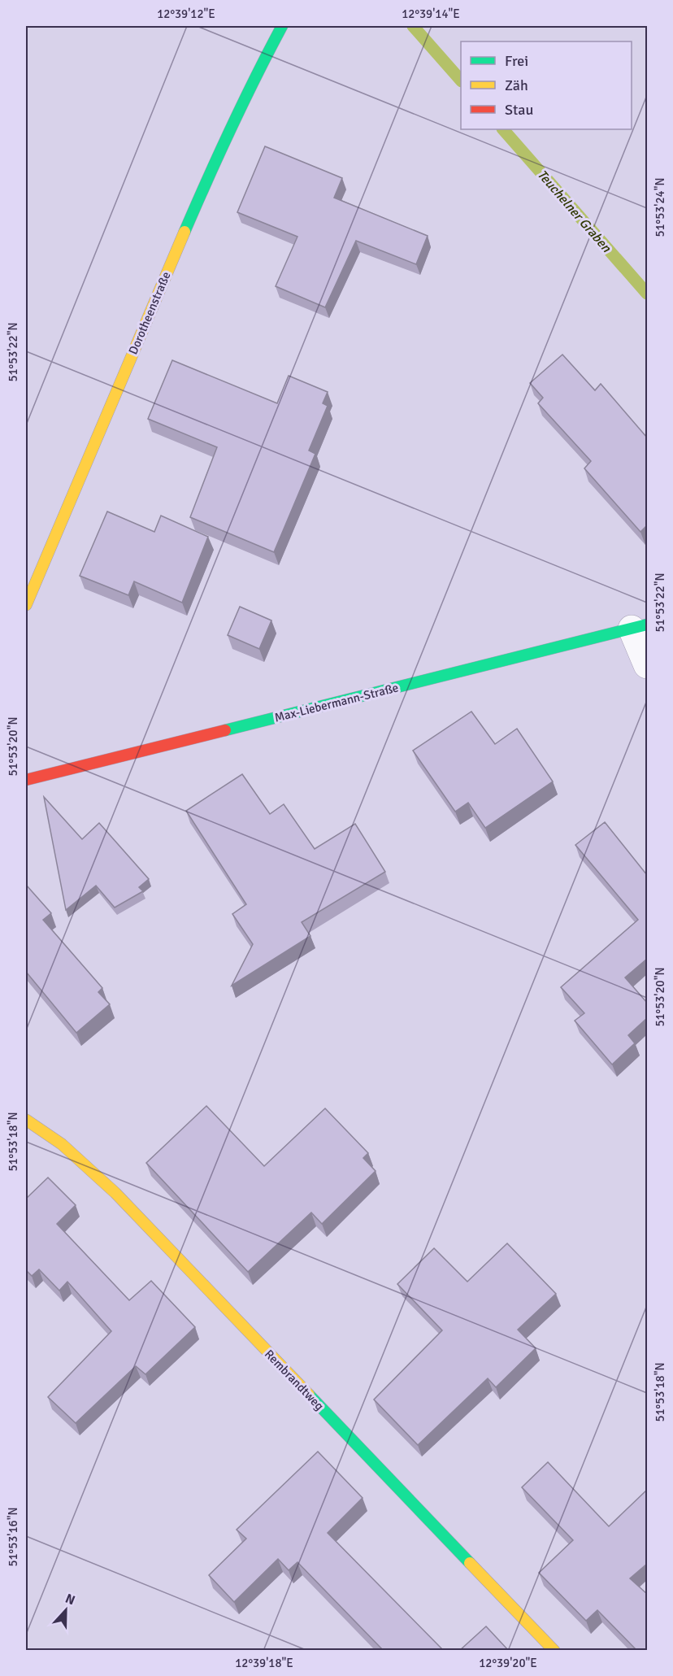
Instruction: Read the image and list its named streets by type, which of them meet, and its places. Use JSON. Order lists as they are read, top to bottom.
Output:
{
  "streets": {
    "street": ["Dorotheenstraße", "Max-Liebermann-Straße", "Rembrandtweg"]
  },
  "water": ["Teuchelner Graben"],
  "legend": ["Frei", "Zäh", "Stau"],
  "north": "top",
  "coordinates": [
    "12°39'12\"E",
    "12°39'14\"E",
    "51°53'24\"N",
    "51°53'22\"N",
    "51°53'20\"N",
    "51°53'18\"N",
    "51°53'16\"N",
    "12°39'18\"E",
    "12°39'20\"E"
  ]
}
